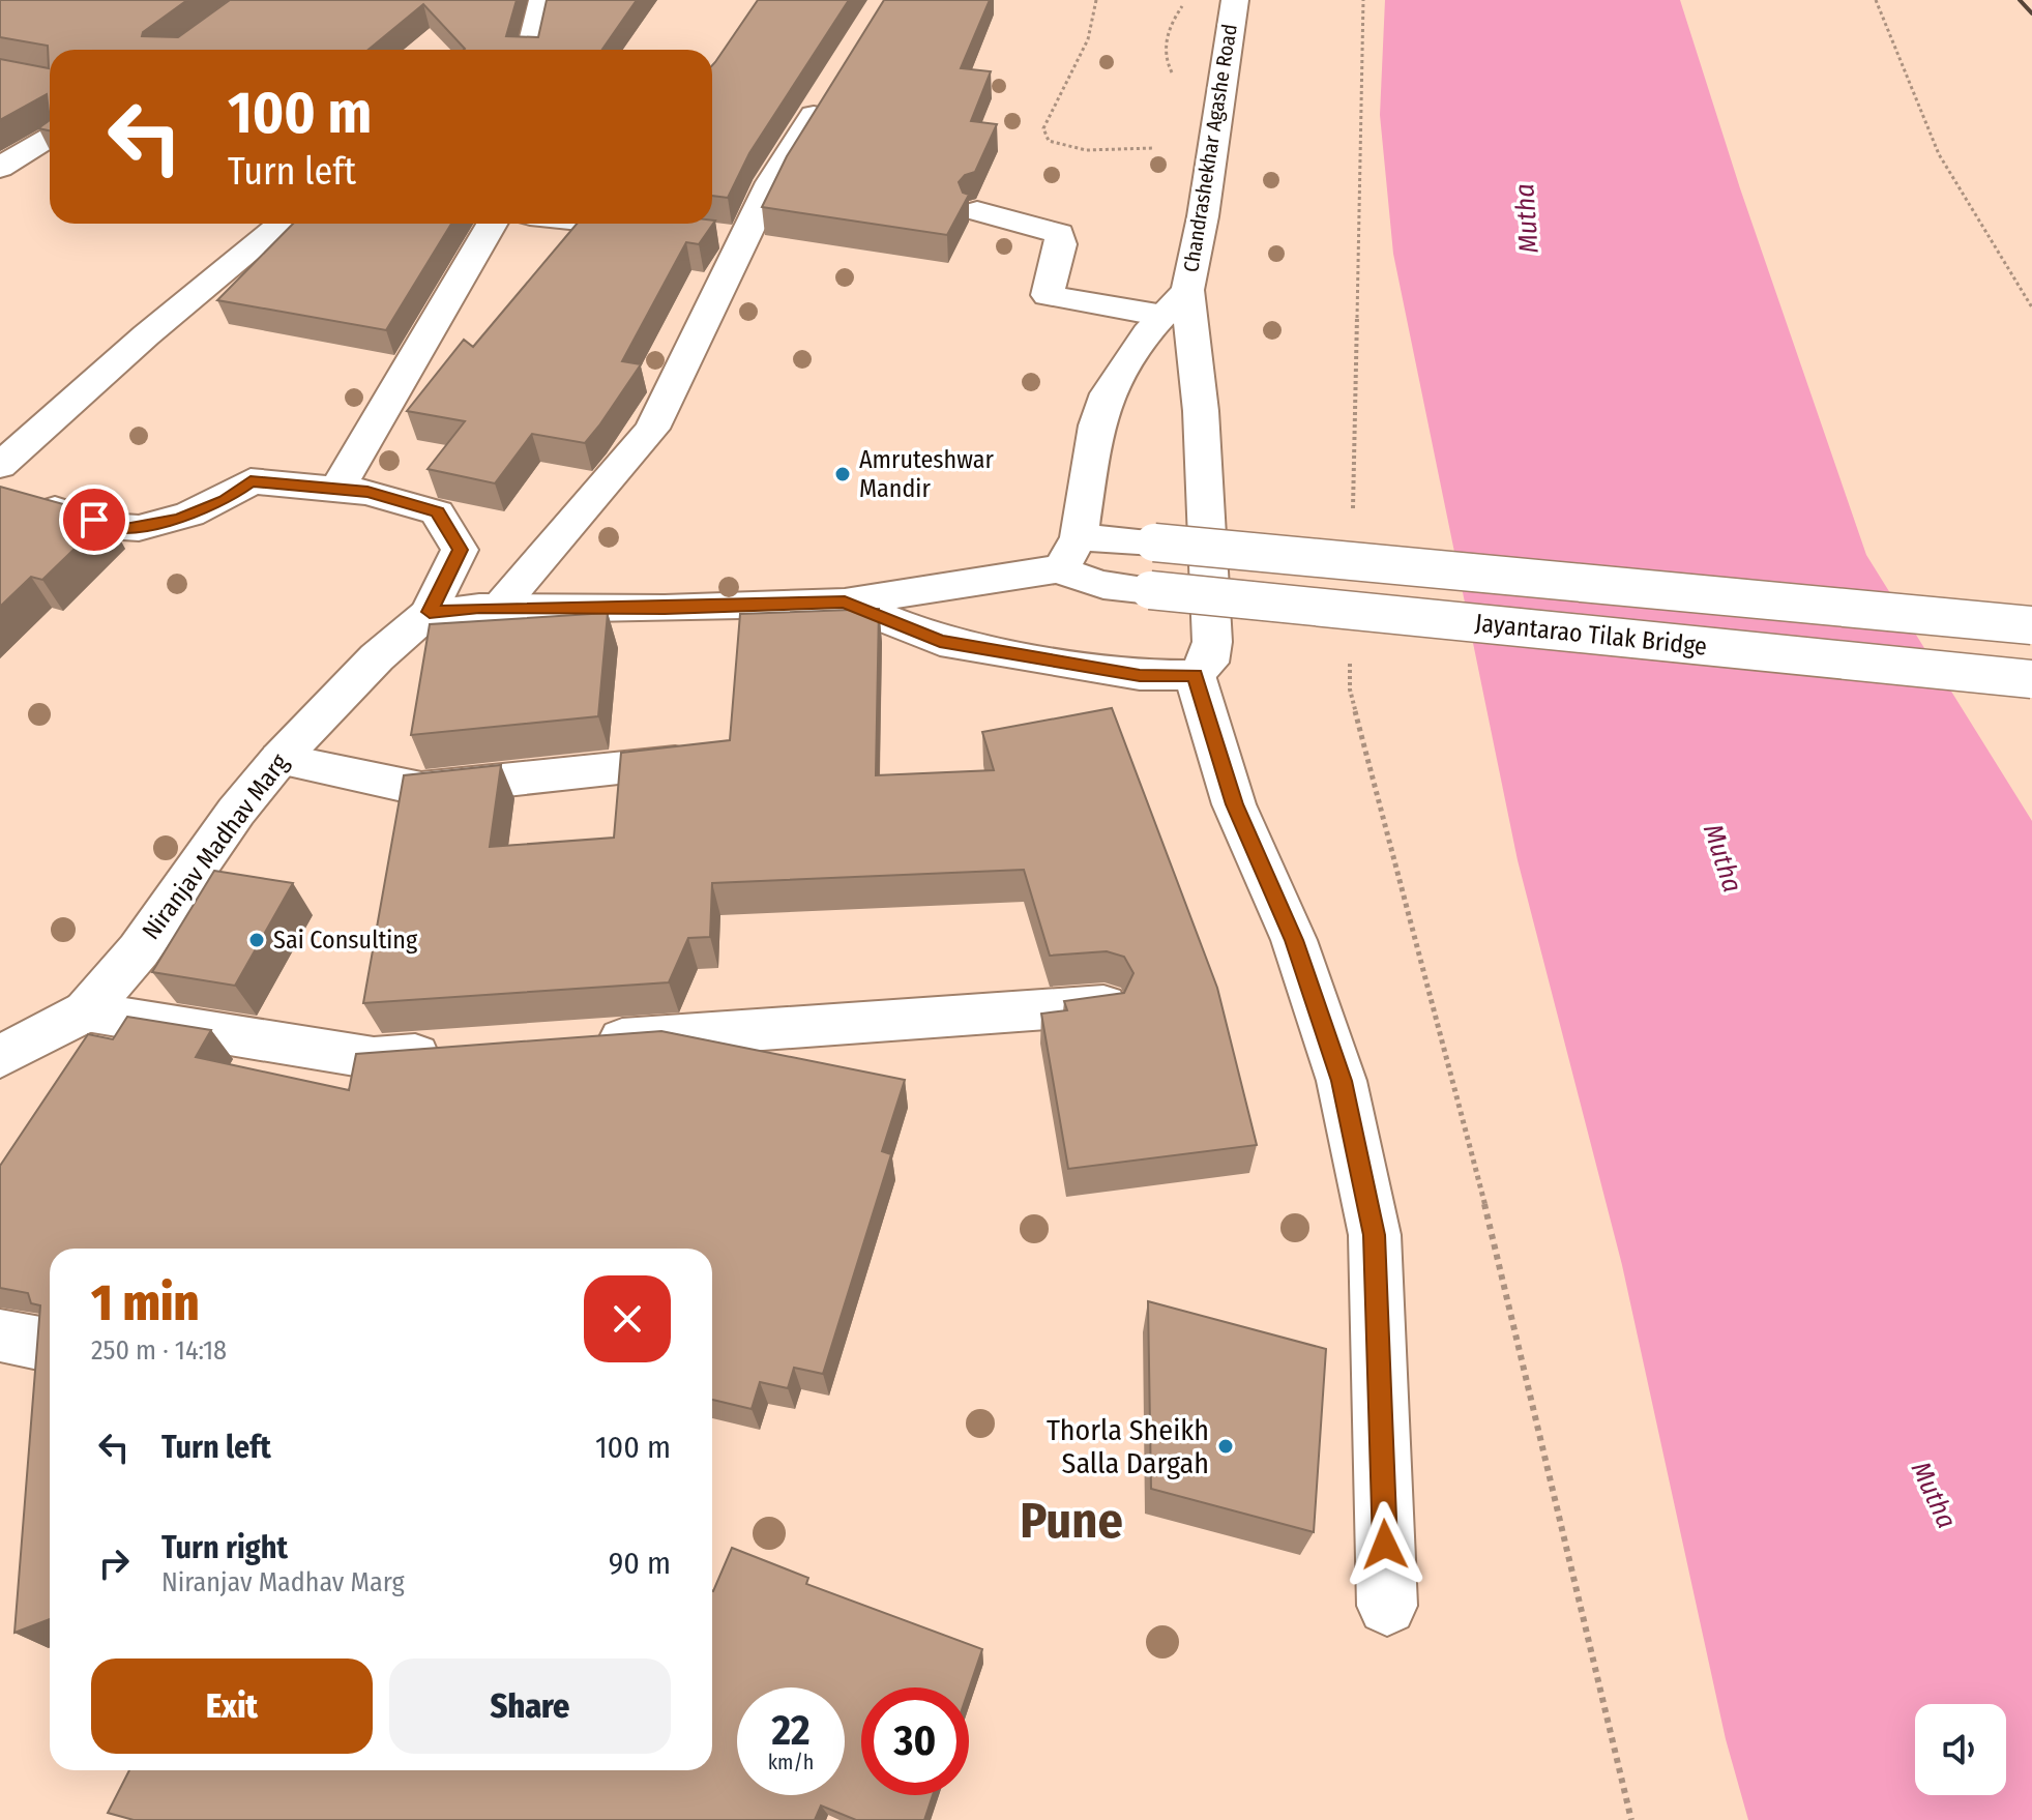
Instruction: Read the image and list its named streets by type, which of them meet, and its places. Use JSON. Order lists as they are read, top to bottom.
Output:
{
  "streets": {
    "street": ["Chandrashekhar Agashe Road", "Jayantarao Tilak Bridge", "Niranjav Madhav Marg"]
  },
  "crossings": [
    ["Chandrashekhar Agashe Road", "Jayantarao Tilak Bridge"]
  ],
  "districts": ["Pune"],
  "water": ["Mutha"],
  "places": ["Amruteshwar Mandir", "Sai Consulting", "Thorla Sheikh Salla Dargah"],
  "page": {
    "turn": ["100 m", "Turn left"],
    "heading": ["1 min", "250 m · 14:18"],
    "list": [
      {
        "name": "Turn left",
        "value": "100 m"
      },
      {
        "name": "Turn right",
        "note": "Niranjav Madhav Marg",
        "value": "90 m"
      }
    ],
    "buttons": ["Exit", "Share"],
    "speed": "22 km/h",
    "limit": "30"
  }
}
